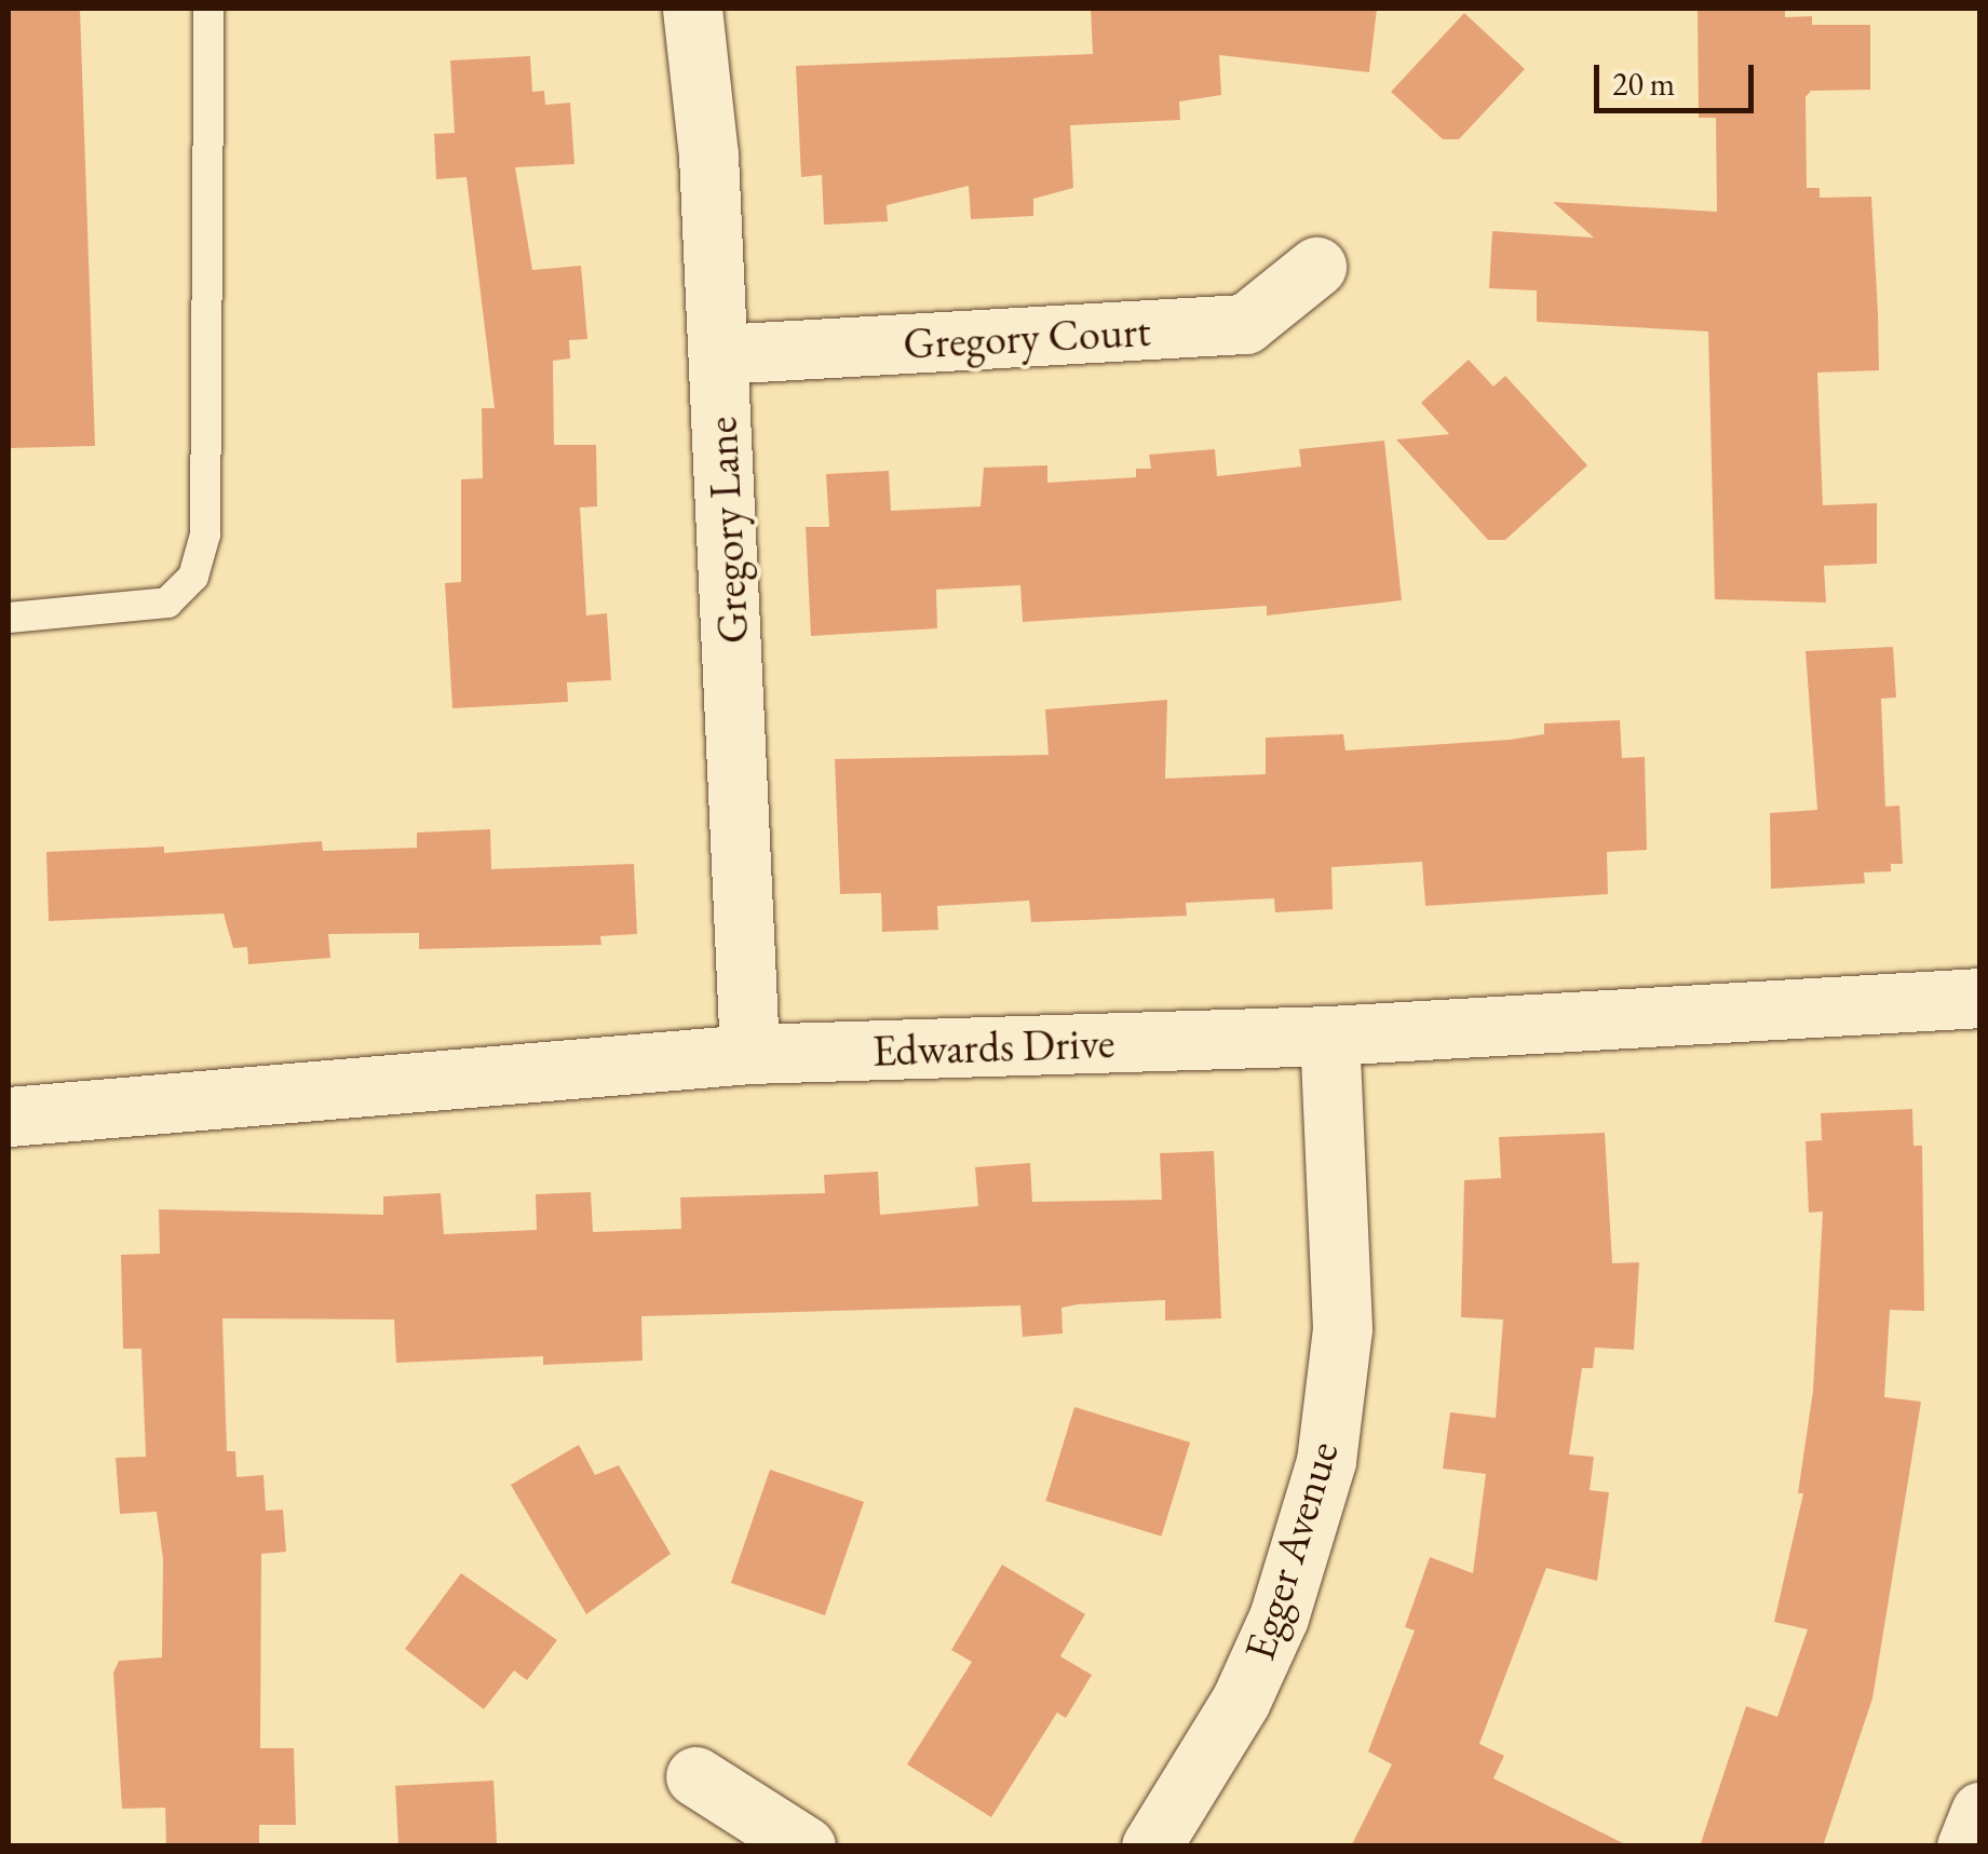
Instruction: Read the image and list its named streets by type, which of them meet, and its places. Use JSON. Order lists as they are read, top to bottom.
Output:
{
  "streets": {
    "street": [
      "Gregory Court",
      "Gregory Lane",
      "Edwards Drive",
      "Egger Avenue"
    ]
  },
  "crossings": [
    ["Gregory Court", "Gregory Lane"],
    ["Gregory Lane", "Edwards Drive"],
    ["Edwards Drive", "Egger Avenue"]
  ],
  "scale_bar": "20 m"
}
